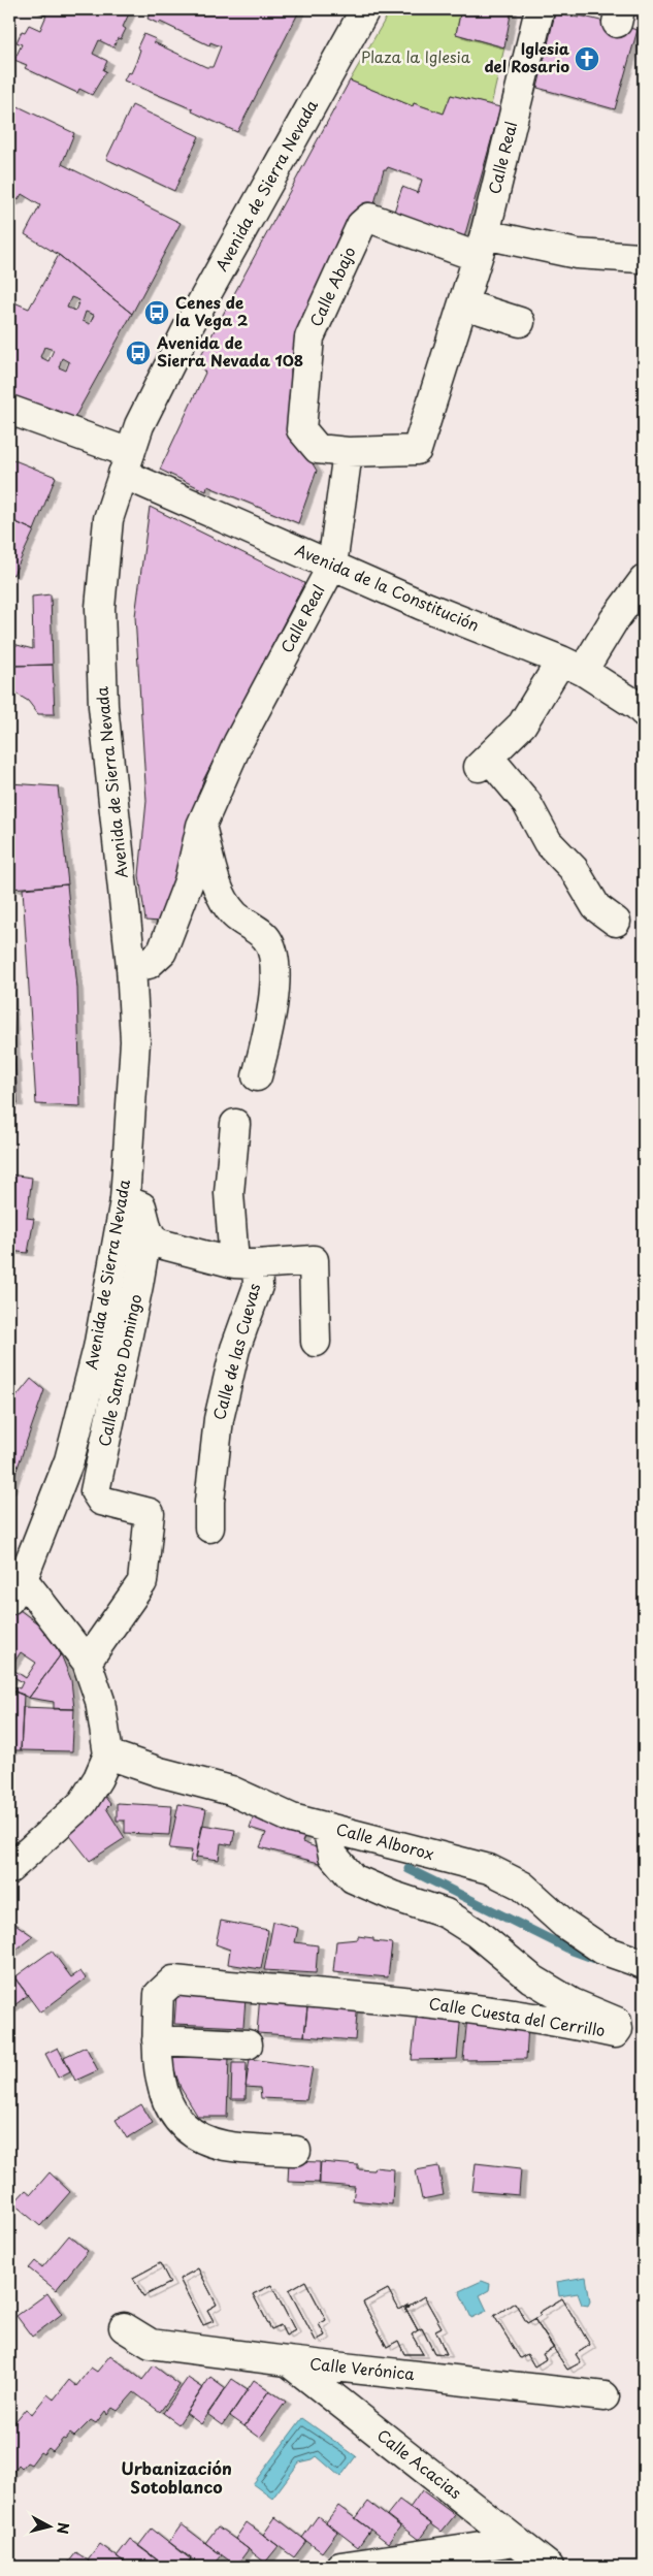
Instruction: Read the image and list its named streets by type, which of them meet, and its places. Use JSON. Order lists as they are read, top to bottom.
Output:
{
  "streets": {
    "street": [
      "Calle Real",
      "Avenida de Sierra Nevada",
      "Calle Abajo",
      "Avenida de la Constitución",
      "Calle de las Cuevas",
      "Calle Santo Domingo",
      "Calle Alborox",
      "Calle Cuesta del Cerrillo",
      "Calle Verónica",
      "Calle Acacias"
    ]
  },
  "crossings": [
    ["Calle Real", "Avenida de Sierra Nevada"],
    ["Calle Real", "Calle Abajo"],
    ["Calle Real", "Avenida de la Constitución"],
    ["Avenida de Sierra Nevada", "Avenida de la Constitución"],
    ["Avenida de Sierra Nevada", "Calle Santo Domingo"],
    ["Calle de las Cuevas", "Calle Santo Domingo"],
    ["Calle Alborox", "Calle Cuesta del Cerrillo"],
    ["Calle Verónica", "Calle Acacias"]
  ],
  "districts": ["Urbanización Sotoblanco"],
  "parks": ["Plaza la Iglesia"],
  "places": {
    "church": ["Iglesia del Rosario"],
    "bus stop": ["Cenes de la Vega 2", "Avenida de Sierra Nevada 108"]
  },
  "north": "right"
}
